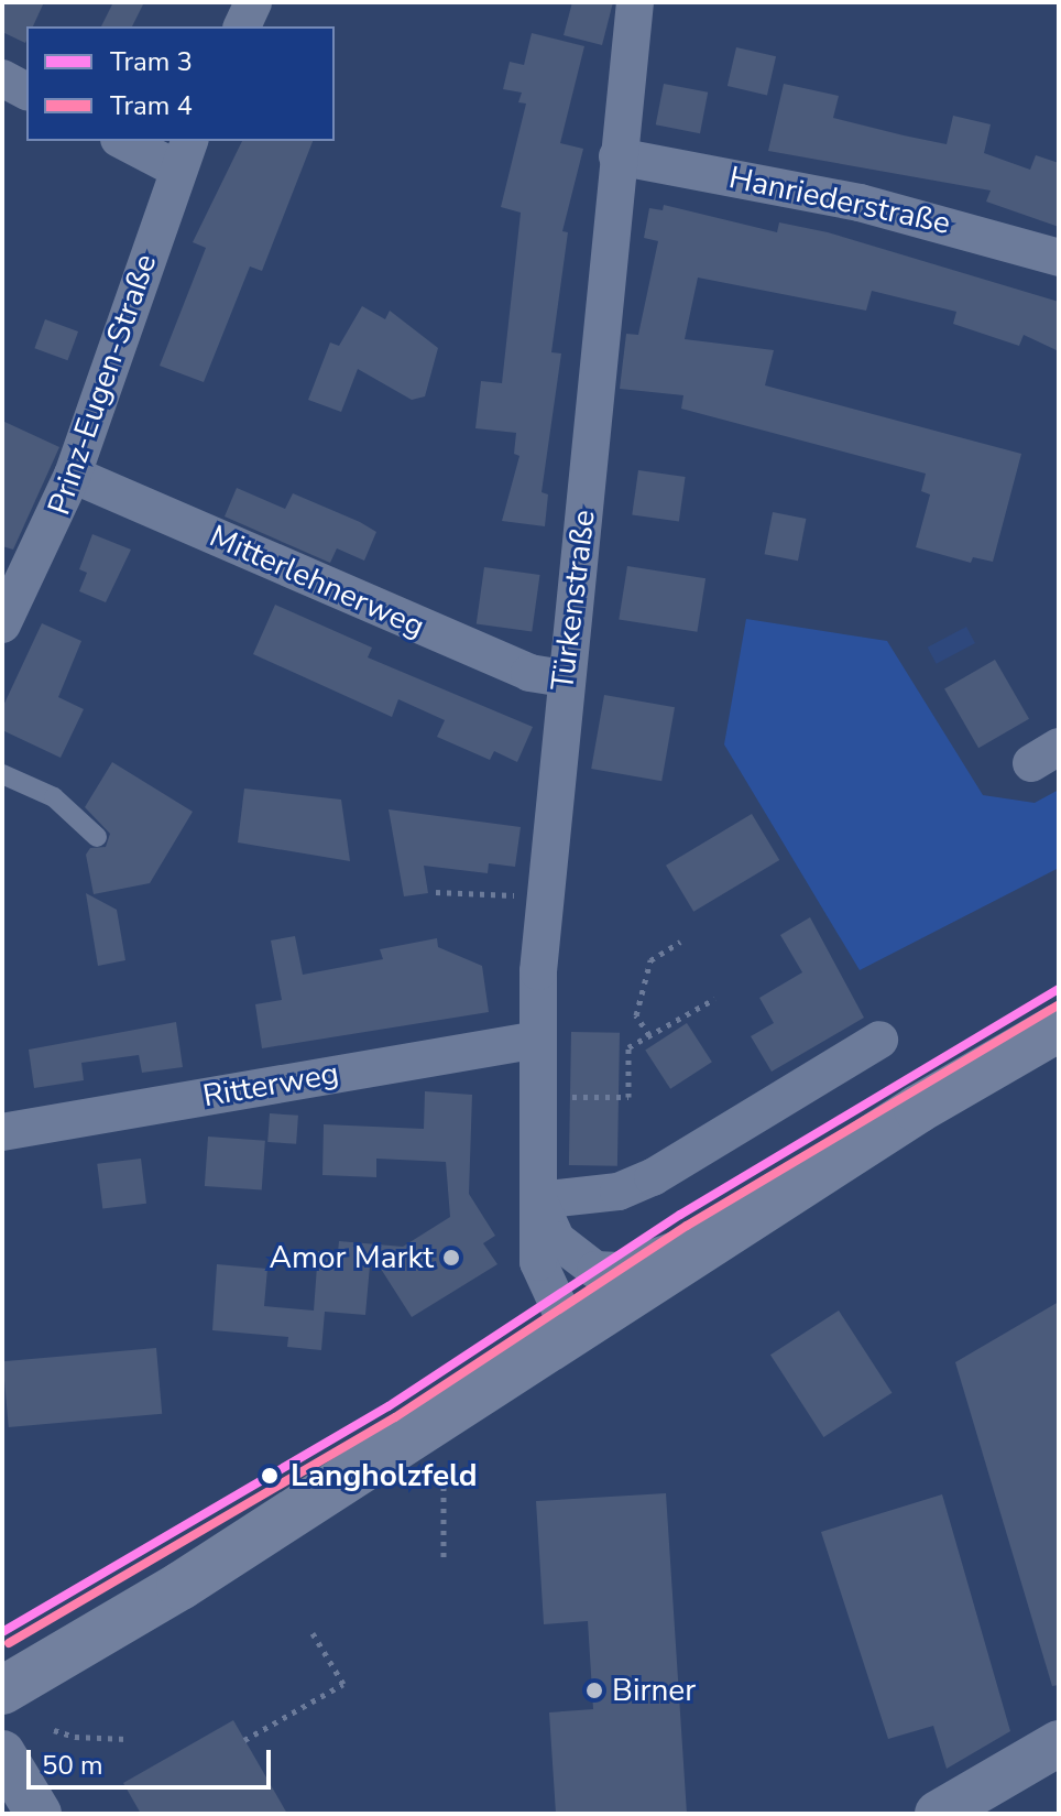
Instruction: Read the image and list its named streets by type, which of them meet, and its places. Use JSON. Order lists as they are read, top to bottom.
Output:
{
  "streets": {
    "street": [
      "Hanriederstraße",
      "Prinz-Eugen-Straße",
      "Mitterlehnerweg",
      "Türkenstraße",
      "Ritterweg"
    ]
  },
  "crossings": [
    ["Hanriederstraße", "Türkenstraße"],
    ["Prinz-Eugen-Straße", "Mitterlehnerweg"],
    ["Mitterlehnerweg", "Türkenstraße"],
    ["Türkenstraße", "Ritterweg"]
  ],
  "places": ["Amor Markt", "Langholzfeld", "Birner"],
  "lines": ["tram line 3", "tram line 4"],
  "legend": ["Tram 3", "Tram 4"],
  "scale_bar": "50 m"
}
